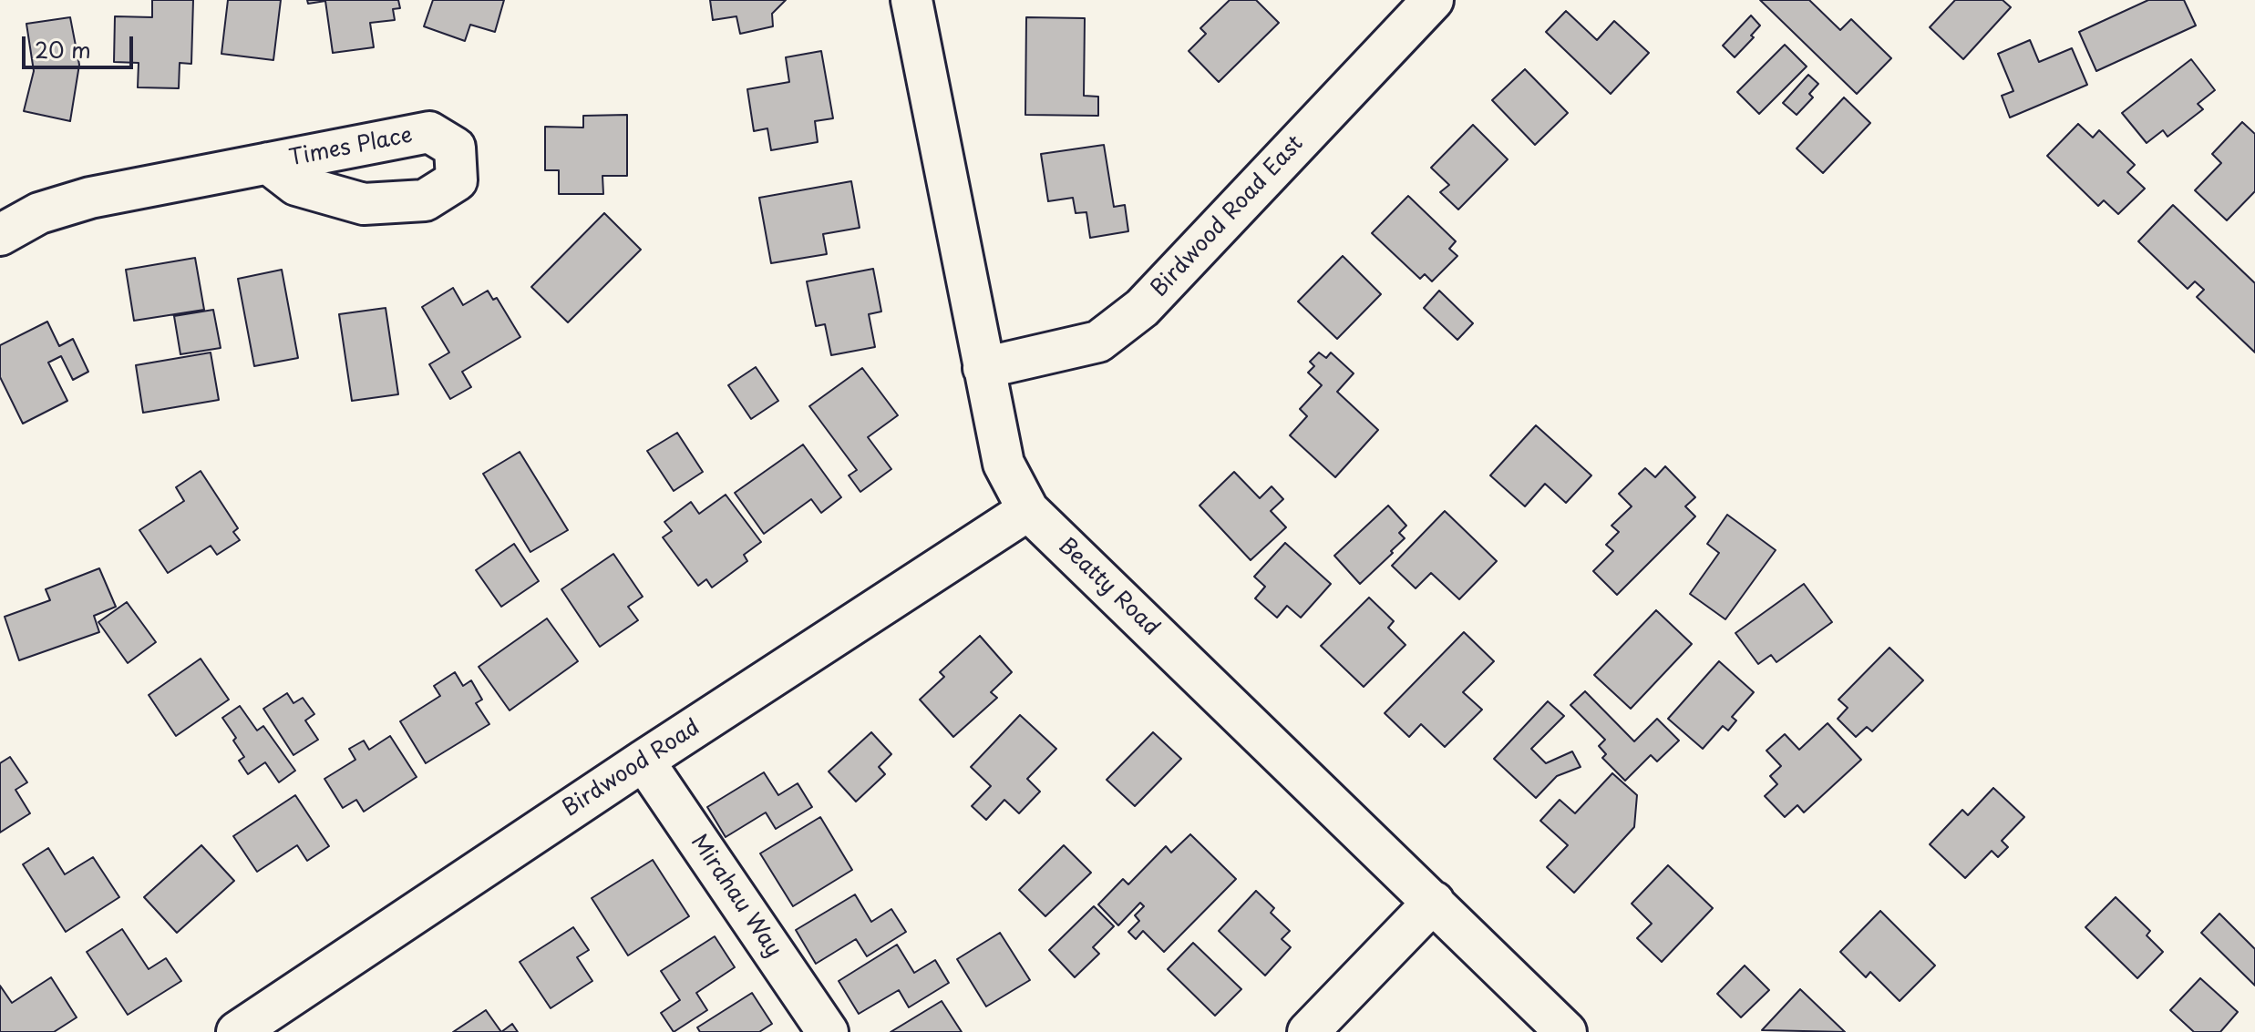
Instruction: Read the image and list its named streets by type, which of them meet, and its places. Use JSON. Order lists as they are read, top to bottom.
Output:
{
  "streets": {
    "street": [
      "Times Place",
      "Birdwood Road East",
      "Beatty Road",
      "Birdwood Road",
      "Mirahau Way"
    ]
  },
  "crossings": [
    ["Birdwood Road East", "Beatty Road"],
    ["Beatty Road", "Birdwood Road"],
    ["Birdwood Road", "Mirahau Way"]
  ],
  "scale_bar": "20 m"
}
